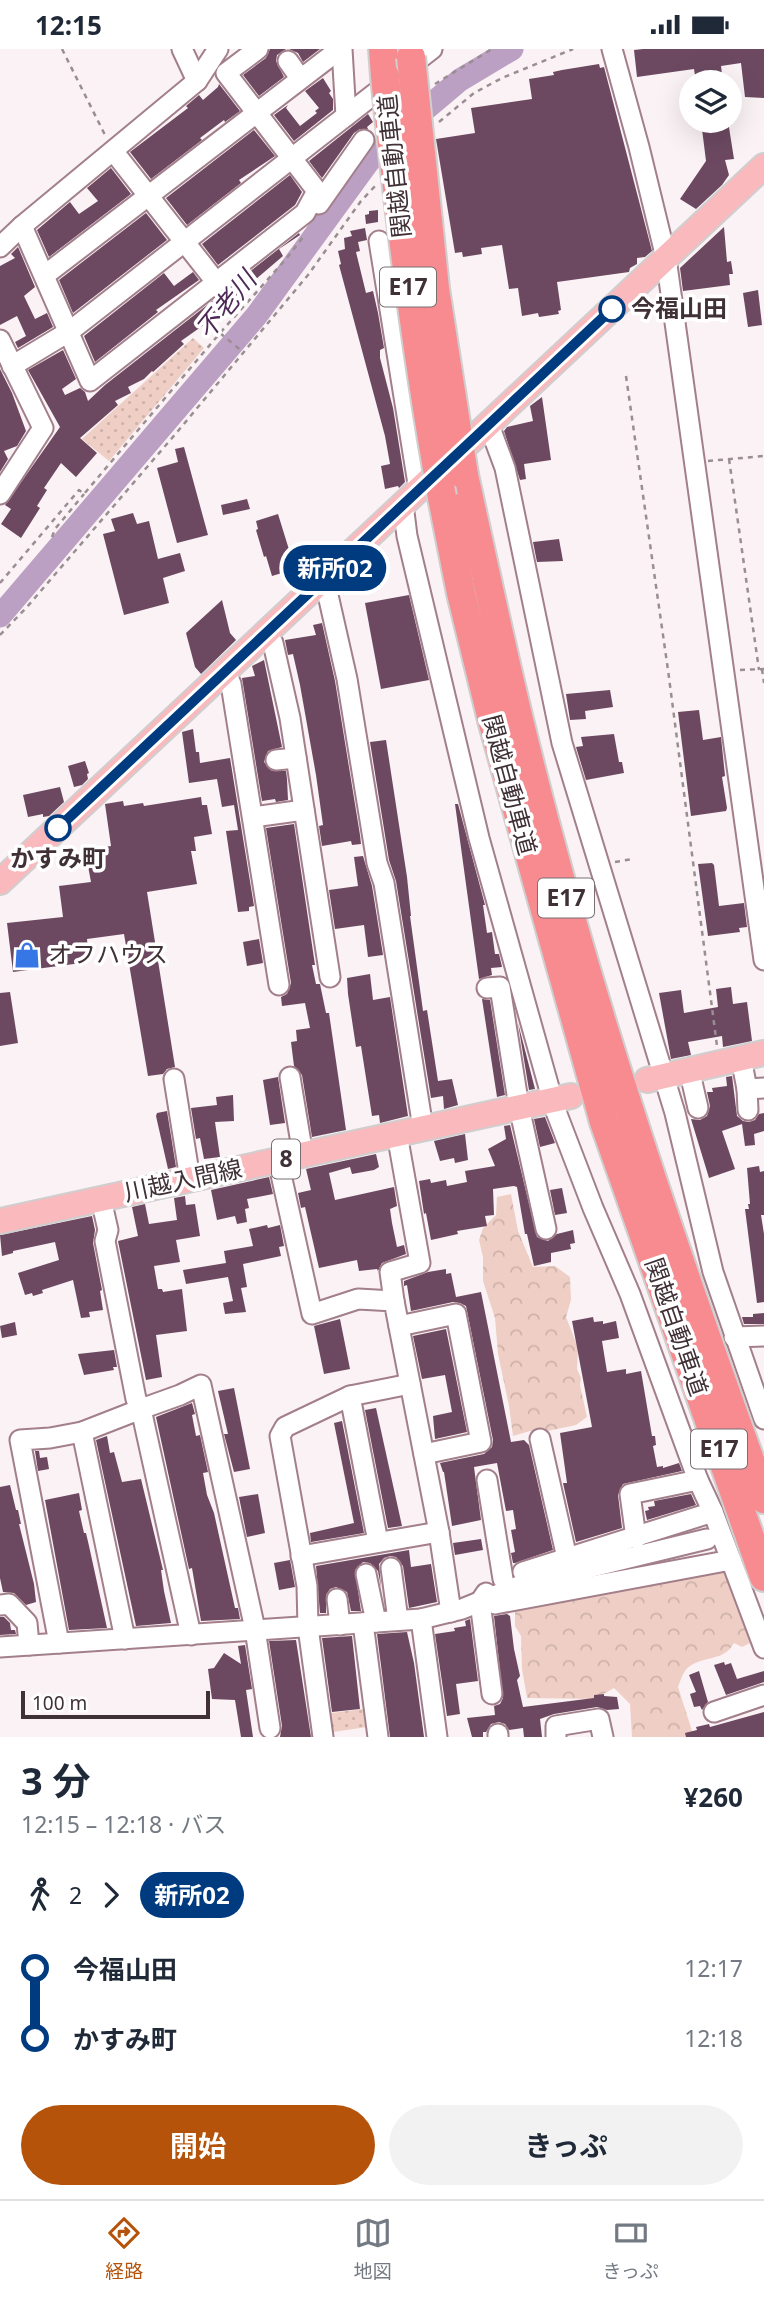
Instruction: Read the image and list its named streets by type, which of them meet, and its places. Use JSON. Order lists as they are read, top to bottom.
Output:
{
  "streets": {
    "highway": ["関越自動車道", "E17"],
    "main road": ["8", "川越入間線"]
  },
  "water": ["不老川"],
  "places": {
    "other": ["今福山田", "かすみ町"],
    "shop": ["オフハウス"]
  },
  "lines": ["bus line 新所02"],
  "scale_bar": "100 m",
  "page": {
    "status": "12:15",
    "on_map": "新所02",
    "scale": "100 m",
    "heading": ["3 分", "12:15 – 12:18 · バス", "¥260"],
    "legs": ["2", "新所02"],
    "list": [
      {
        "name": "今福山田",
        "value": "12:17"
      },
      {
        "name": "かすみ町",
        "value": "12:18"
      }
    ],
    "buttons": ["開始", "きっぷ"],
    "tabs": ["経路", "地図", "きっぷ"]
  }
}
